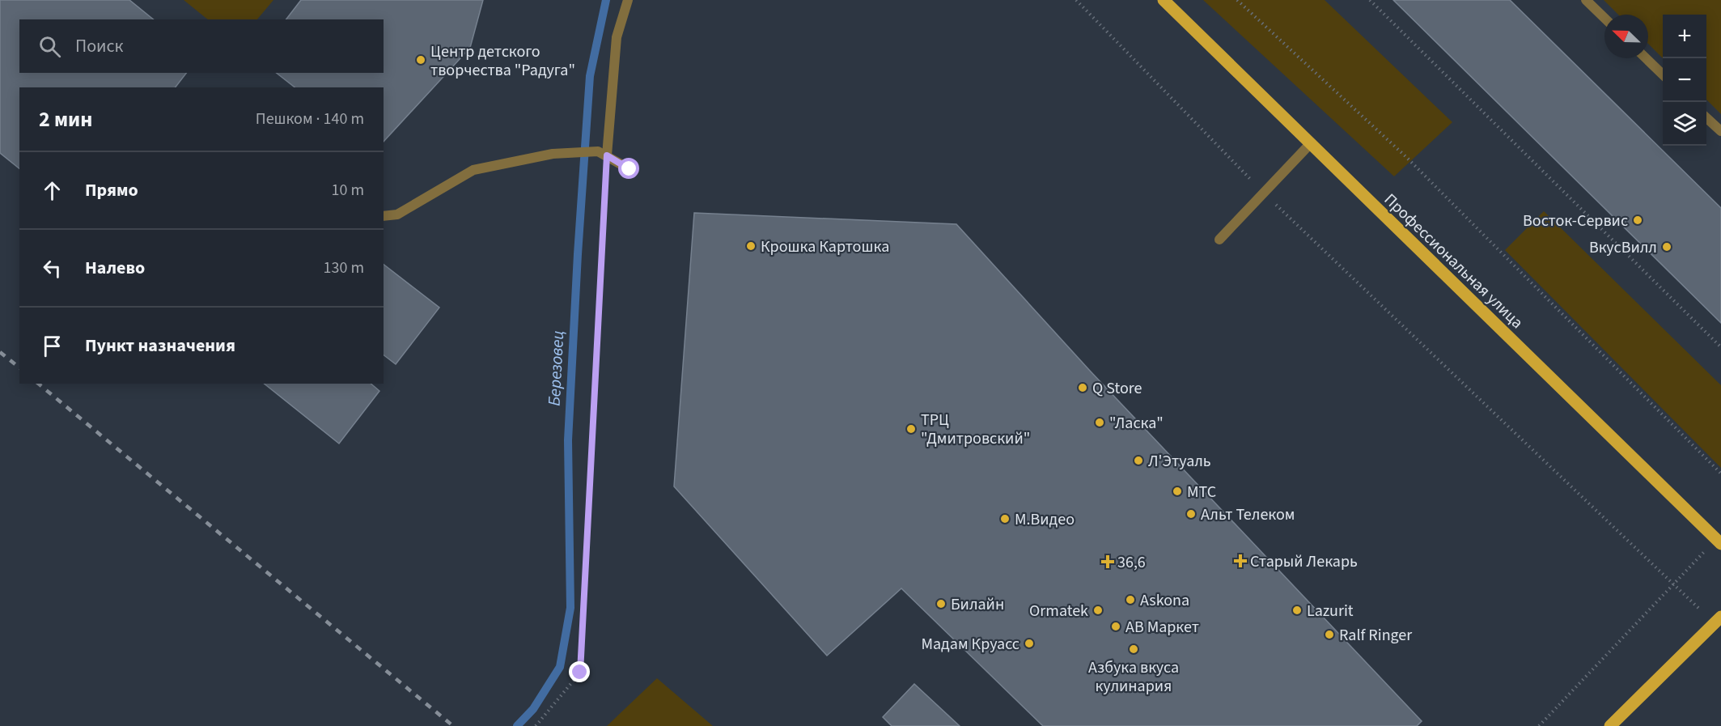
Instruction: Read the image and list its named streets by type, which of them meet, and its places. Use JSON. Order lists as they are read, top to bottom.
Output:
{
  "streets": {
    "main road": ["Профессиональная улица"]
  },
  "water": ["Березовец"],
  "places": {
    "other": [
      "Центр детского творчества \"Радуга\"",
      "Восток-Сервис",
      "Крошка Картошка",
      "ВкусВилл",
      "Q Store",
      "\"Ласка\"",
      "ТРЦ \"Дмитровский\"",
      "Л'Этуаль",
      "МТС",
      "Альт Телеком",
      "М.Видео",
      "Askona",
      "Билайн",
      "Ormatek",
      "Lazurit",
      "АВ Маркет",
      "Ralf Ringer",
      "Мадам Круасс",
      "Азбука вкуса кулинария"
    ],
    "health": ["Старый Лекарь", "36,6"]
  },
  "north": "top left",
  "page": {
    "map_buttons": ["+", "−"],
    "search": "Поиск",
    "heading": ["2 мин", "Пешком · 140 m"],
    "list": [
      ["Прямо", "10 m"],
      ["Налево", "130 m"],
      "Пункт назначения"
    ]
  }
}
